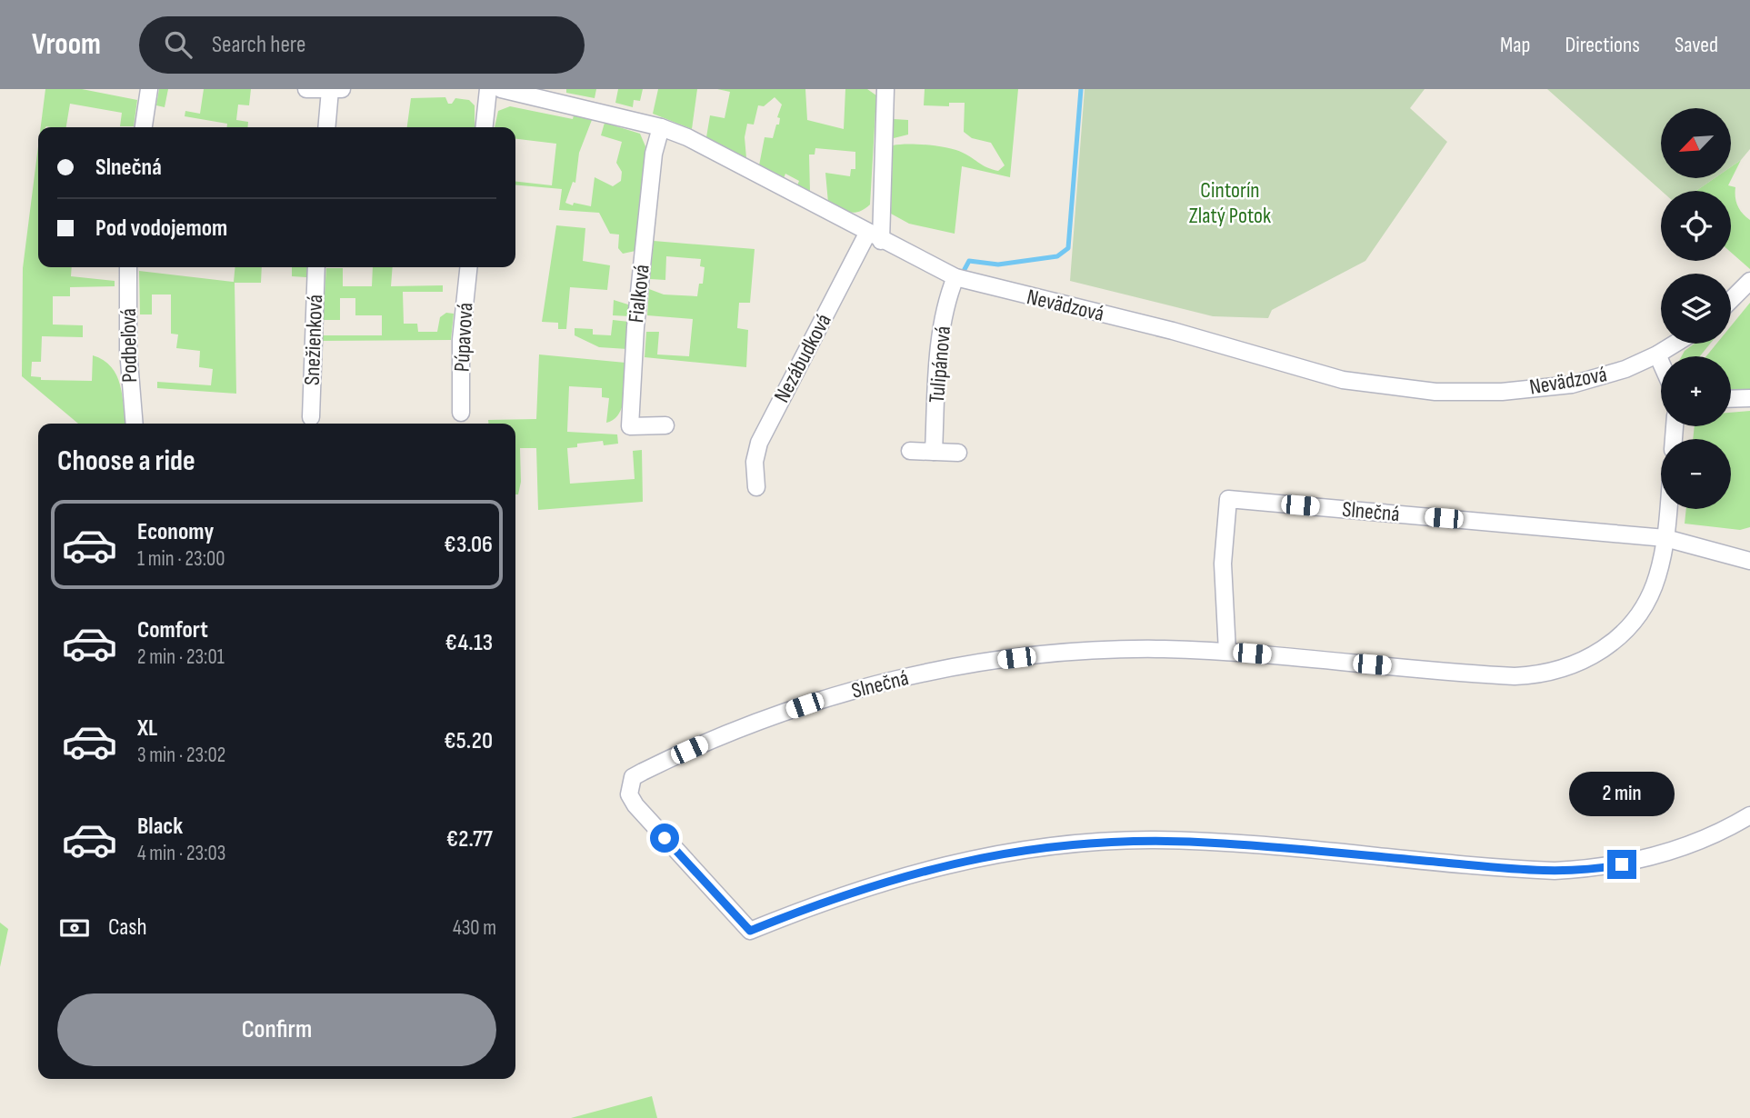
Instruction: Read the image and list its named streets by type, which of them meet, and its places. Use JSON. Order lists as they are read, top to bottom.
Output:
{
  "streets": {
    "street": [
      "Fialková",
      "Nevädzová",
      "Púpavová",
      "Snežienková",
      "Podbeľová",
      "Nezábudková",
      "Tulipánová",
      "Slnečná"
    ]
  },
  "crossings": [
    ["Fialková", "Nevädzová"],
    ["Nevädzová", "Nezábudková"],
    ["Nevädzová", "Tulipánová"]
  ],
  "parks": ["Cintorín Zlatý Potok"],
  "north": "bottom left",
  "page": {
    "header": "Vroom",
    "search": "Search here",
    "nav": ["Map", "Directions", "Saved"],
    "map_buttons": ["+", "−"],
    "banner": ["Slnečná", "Pod vodojemom"],
    "heading": "Choose a ride",
    "list": [
      {
        "name": "Economy",
        "note": "1 min · 23:00",
        "value": "€3.06"
      },
      {
        "name": "Comfort",
        "note": "2 min · 23:01",
        "value": "€4.13"
      },
      {
        "name": "XL",
        "note": "3 min · 23:02",
        "value": "€5.20"
      },
      {
        "name": "Black",
        "note": "4 min · 23:03",
        "value": "€2.77"
      }
    ],
    "bubble": "2 min",
    "pay": ["Cash", "430 m"],
    "buttons": "Confirm"
  }
}
